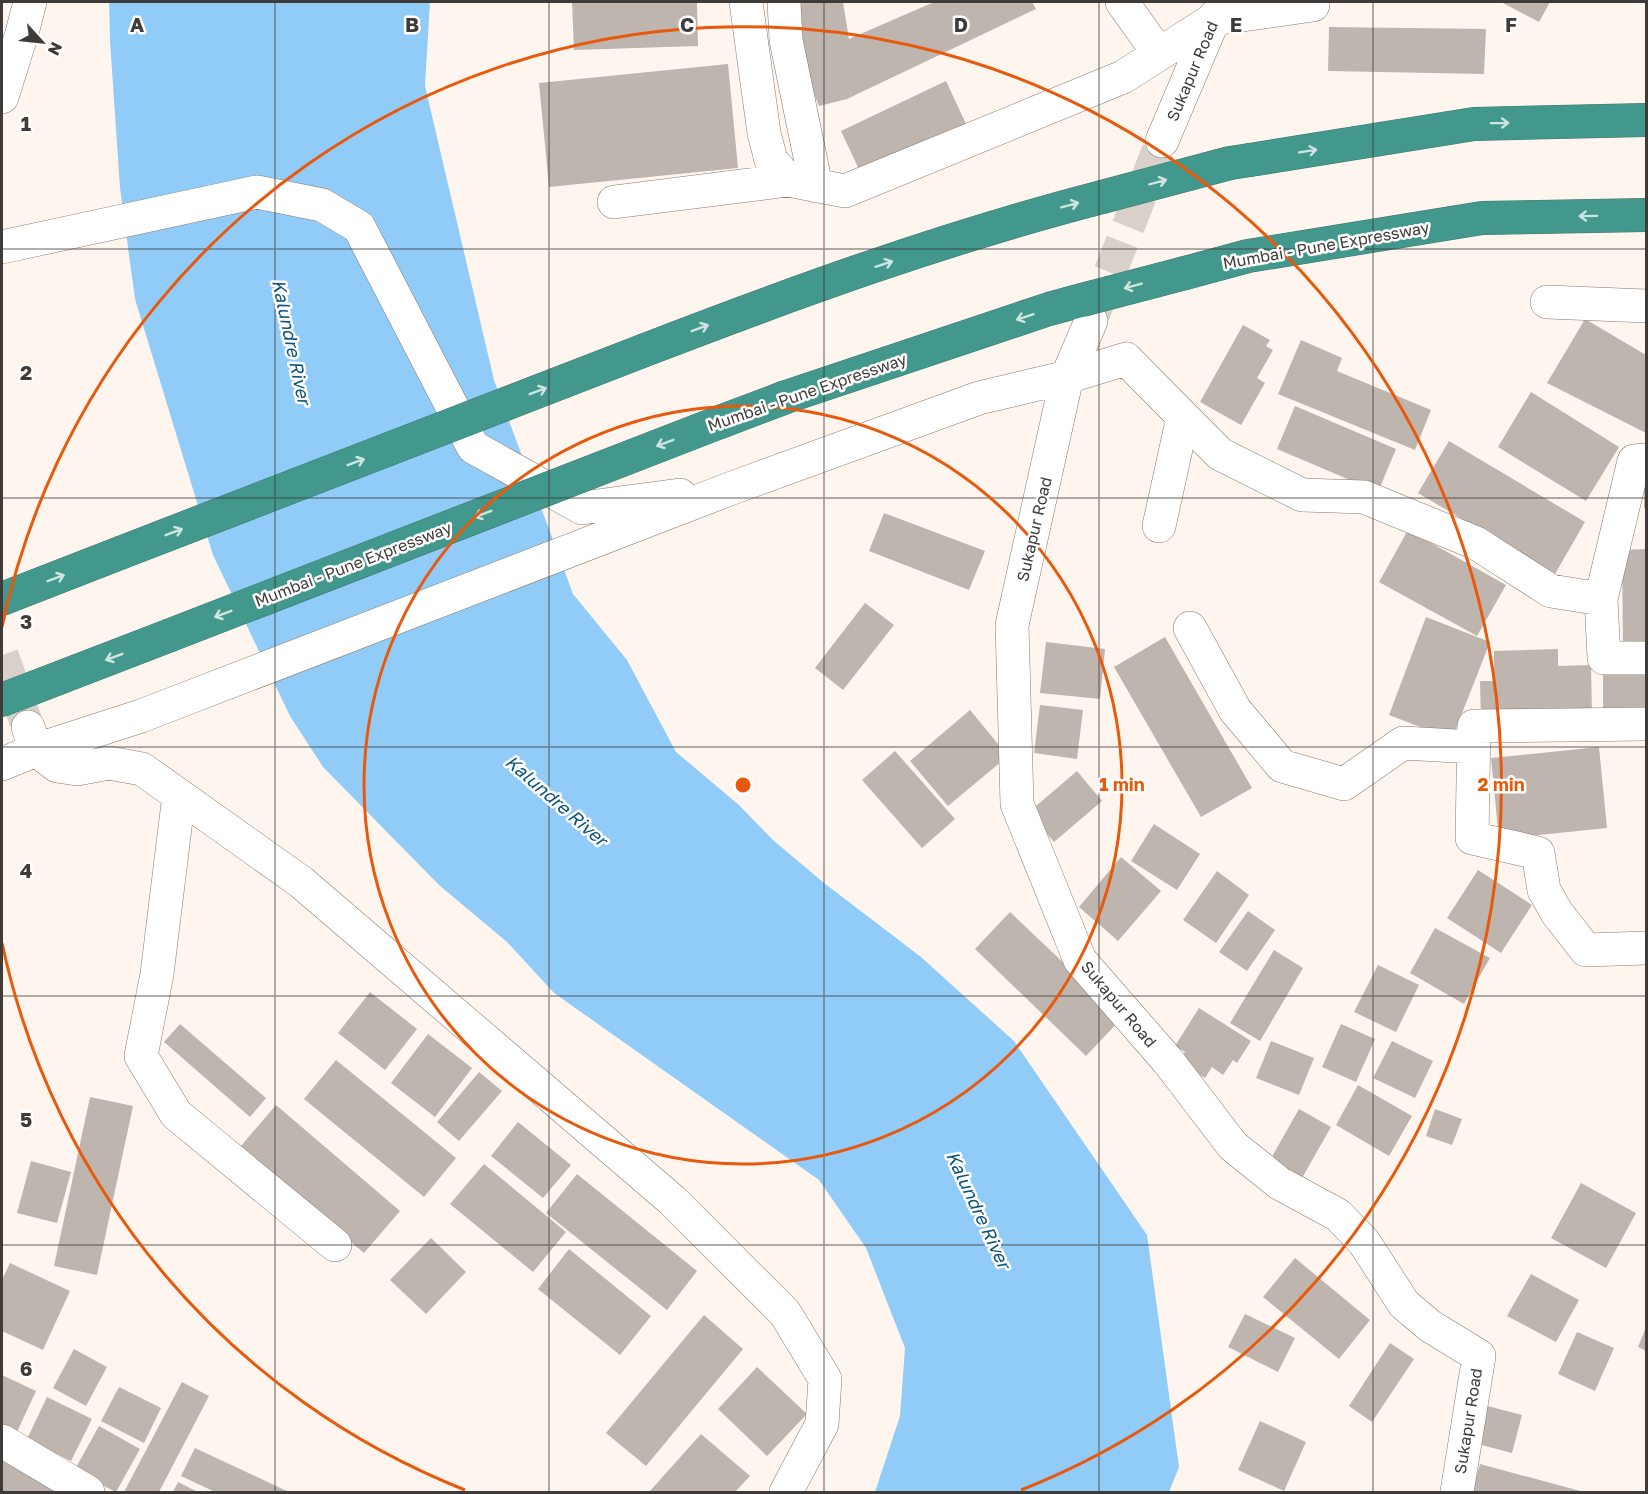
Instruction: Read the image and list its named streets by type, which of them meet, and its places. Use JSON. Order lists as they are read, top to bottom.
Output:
{
  "streets": {
    "highway": ["Mumbai - Pune Expressway"],
    "street": ["Sukapur Road"]
  },
  "crossings": [
    ["Sukapur Road", "Mumbai - Pune Expressway"]
  ],
  "water": ["Kalundre River"],
  "north": "bottom right",
  "grid": {
    "columns": [
      "A",
      "B",
      "C",
      "D",
      "E",
      "F"
    ],
    "rows": [
      "1",
      "2",
      "3",
      "4",
      "5",
      "6"
    ]
  },
  "rings": ["1 min", "2 min"]
}
